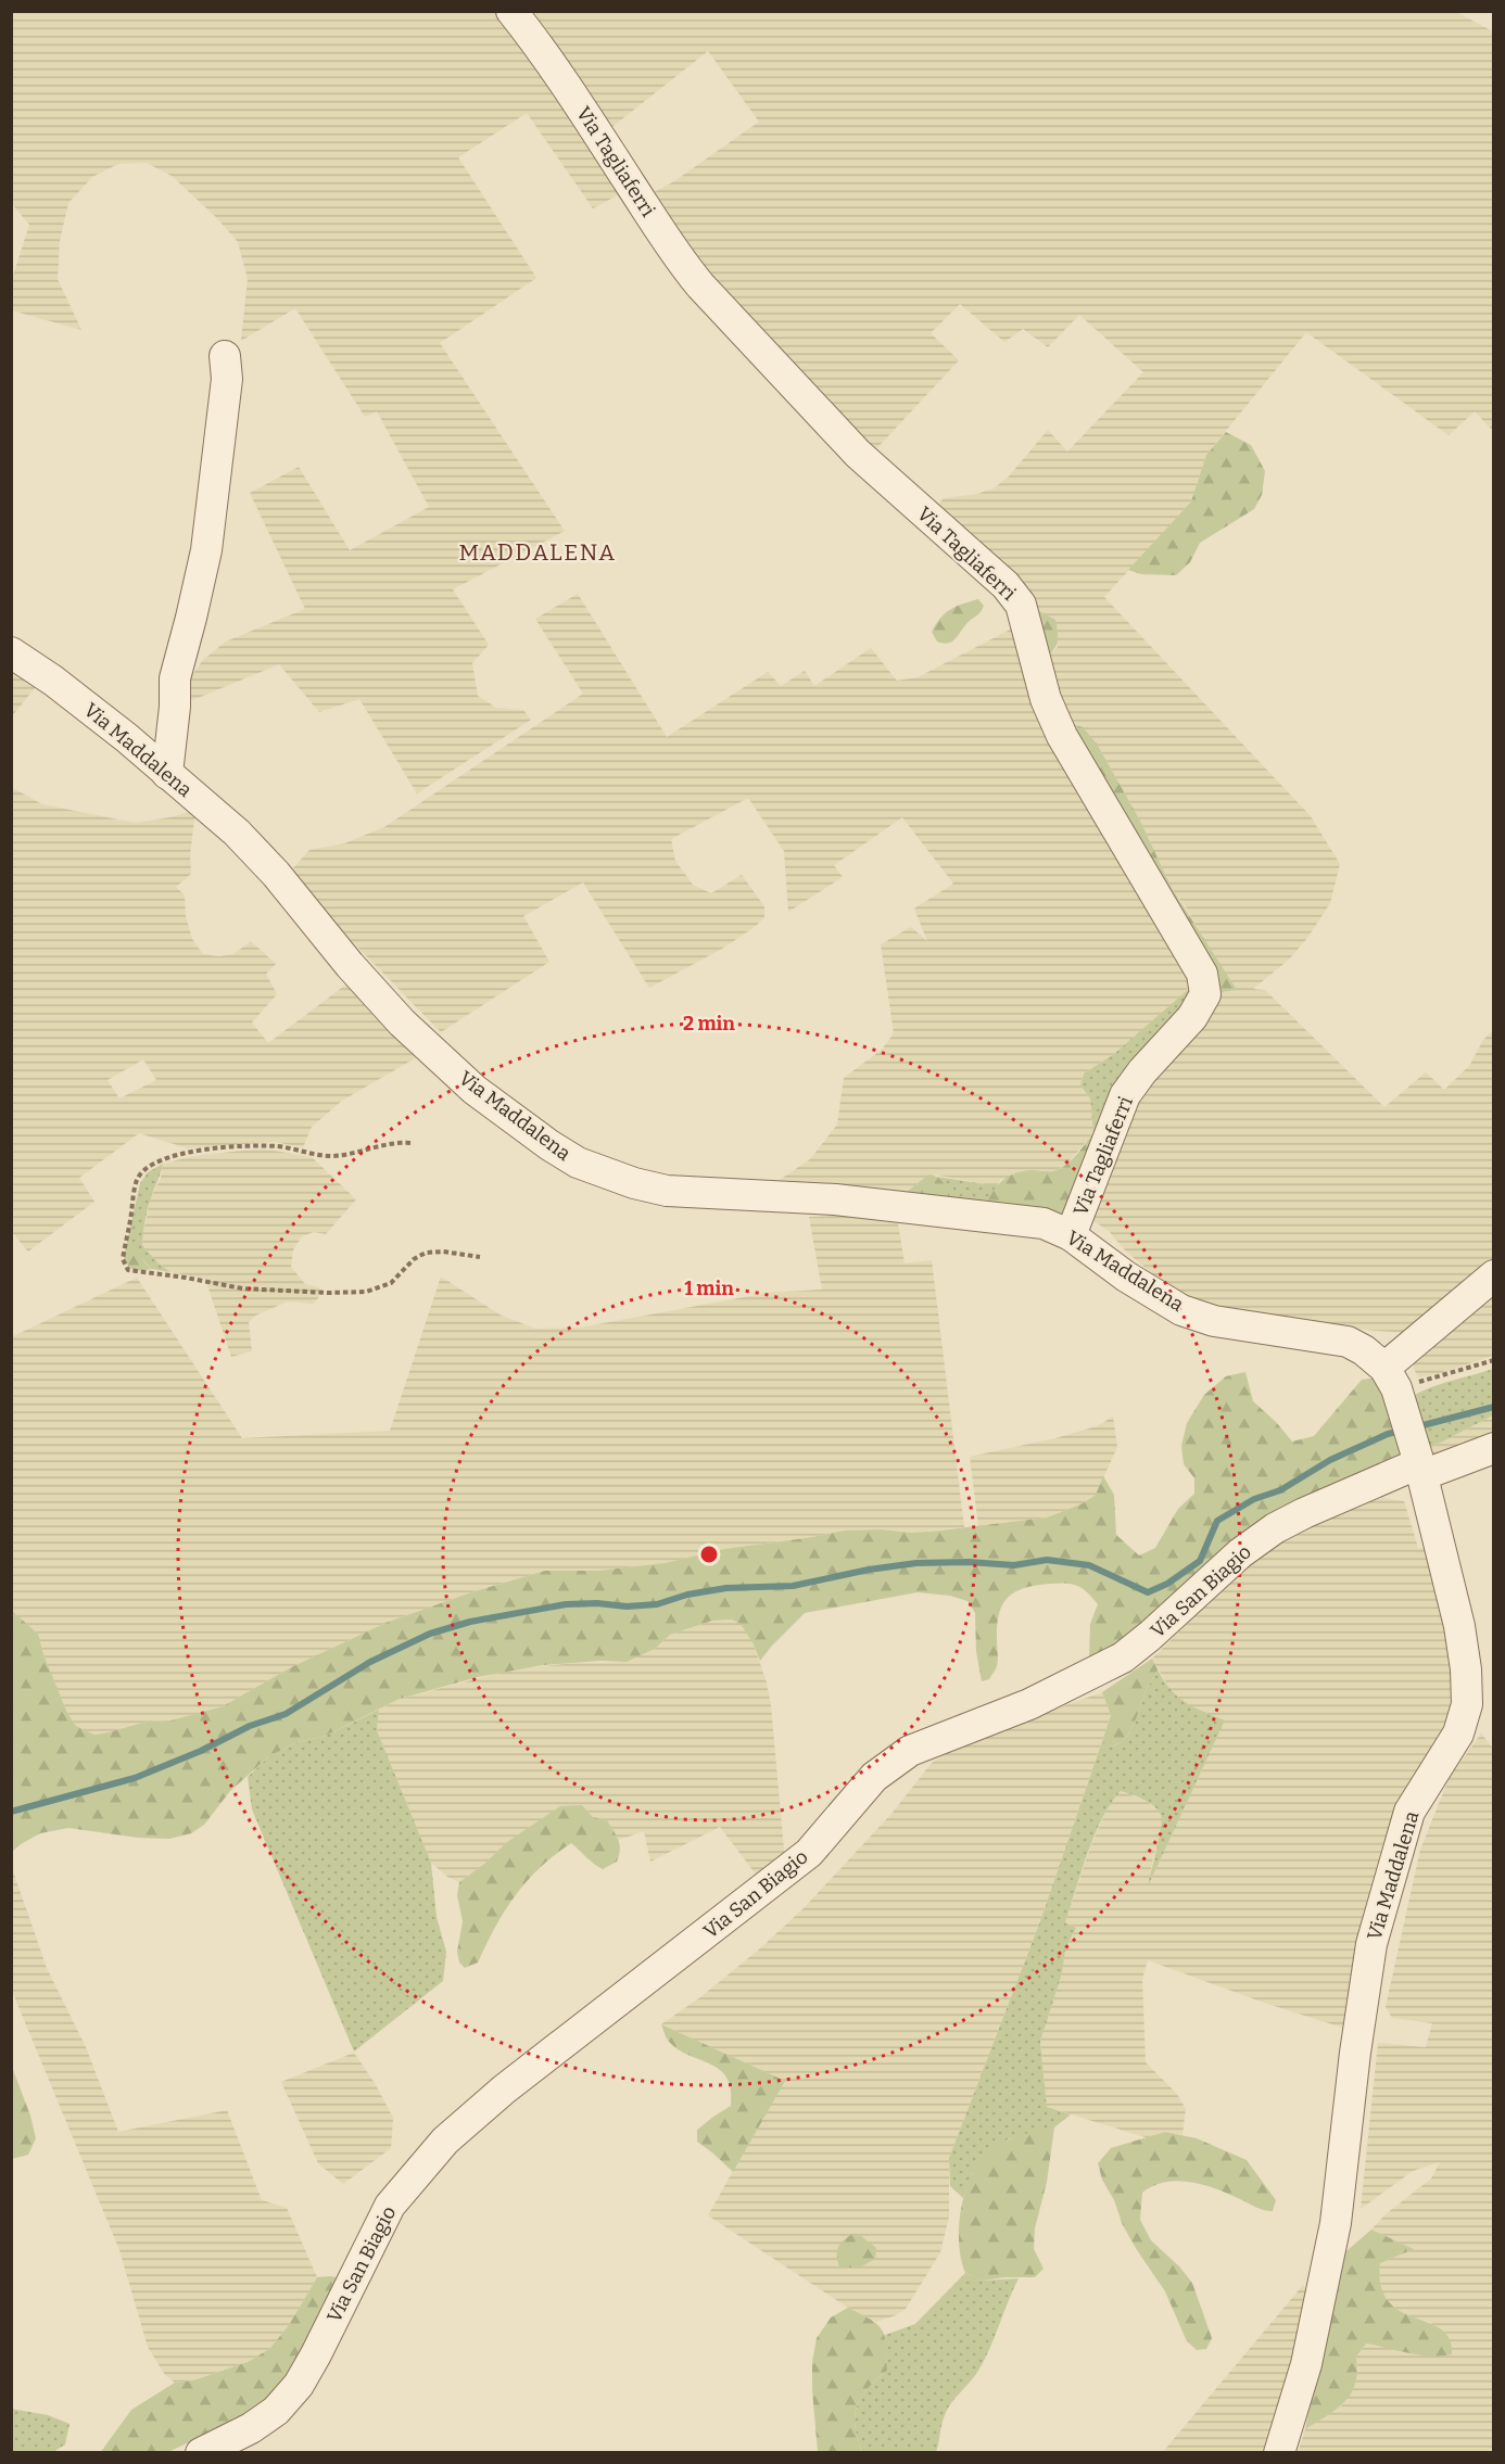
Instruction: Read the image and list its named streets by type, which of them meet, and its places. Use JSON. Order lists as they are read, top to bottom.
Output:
{
  "streets": {
    "street": ["Via Tagliaferri", "Via Maddalena", "Via San Biagio"]
  },
  "crossings": [
    ["Via Tagliaferri", "Via Maddalena"],
    ["Via Maddalena", "Via San Biagio"]
  ],
  "districts": ["MADDALENA"],
  "rings": ["2 min", "1 min"]
}
